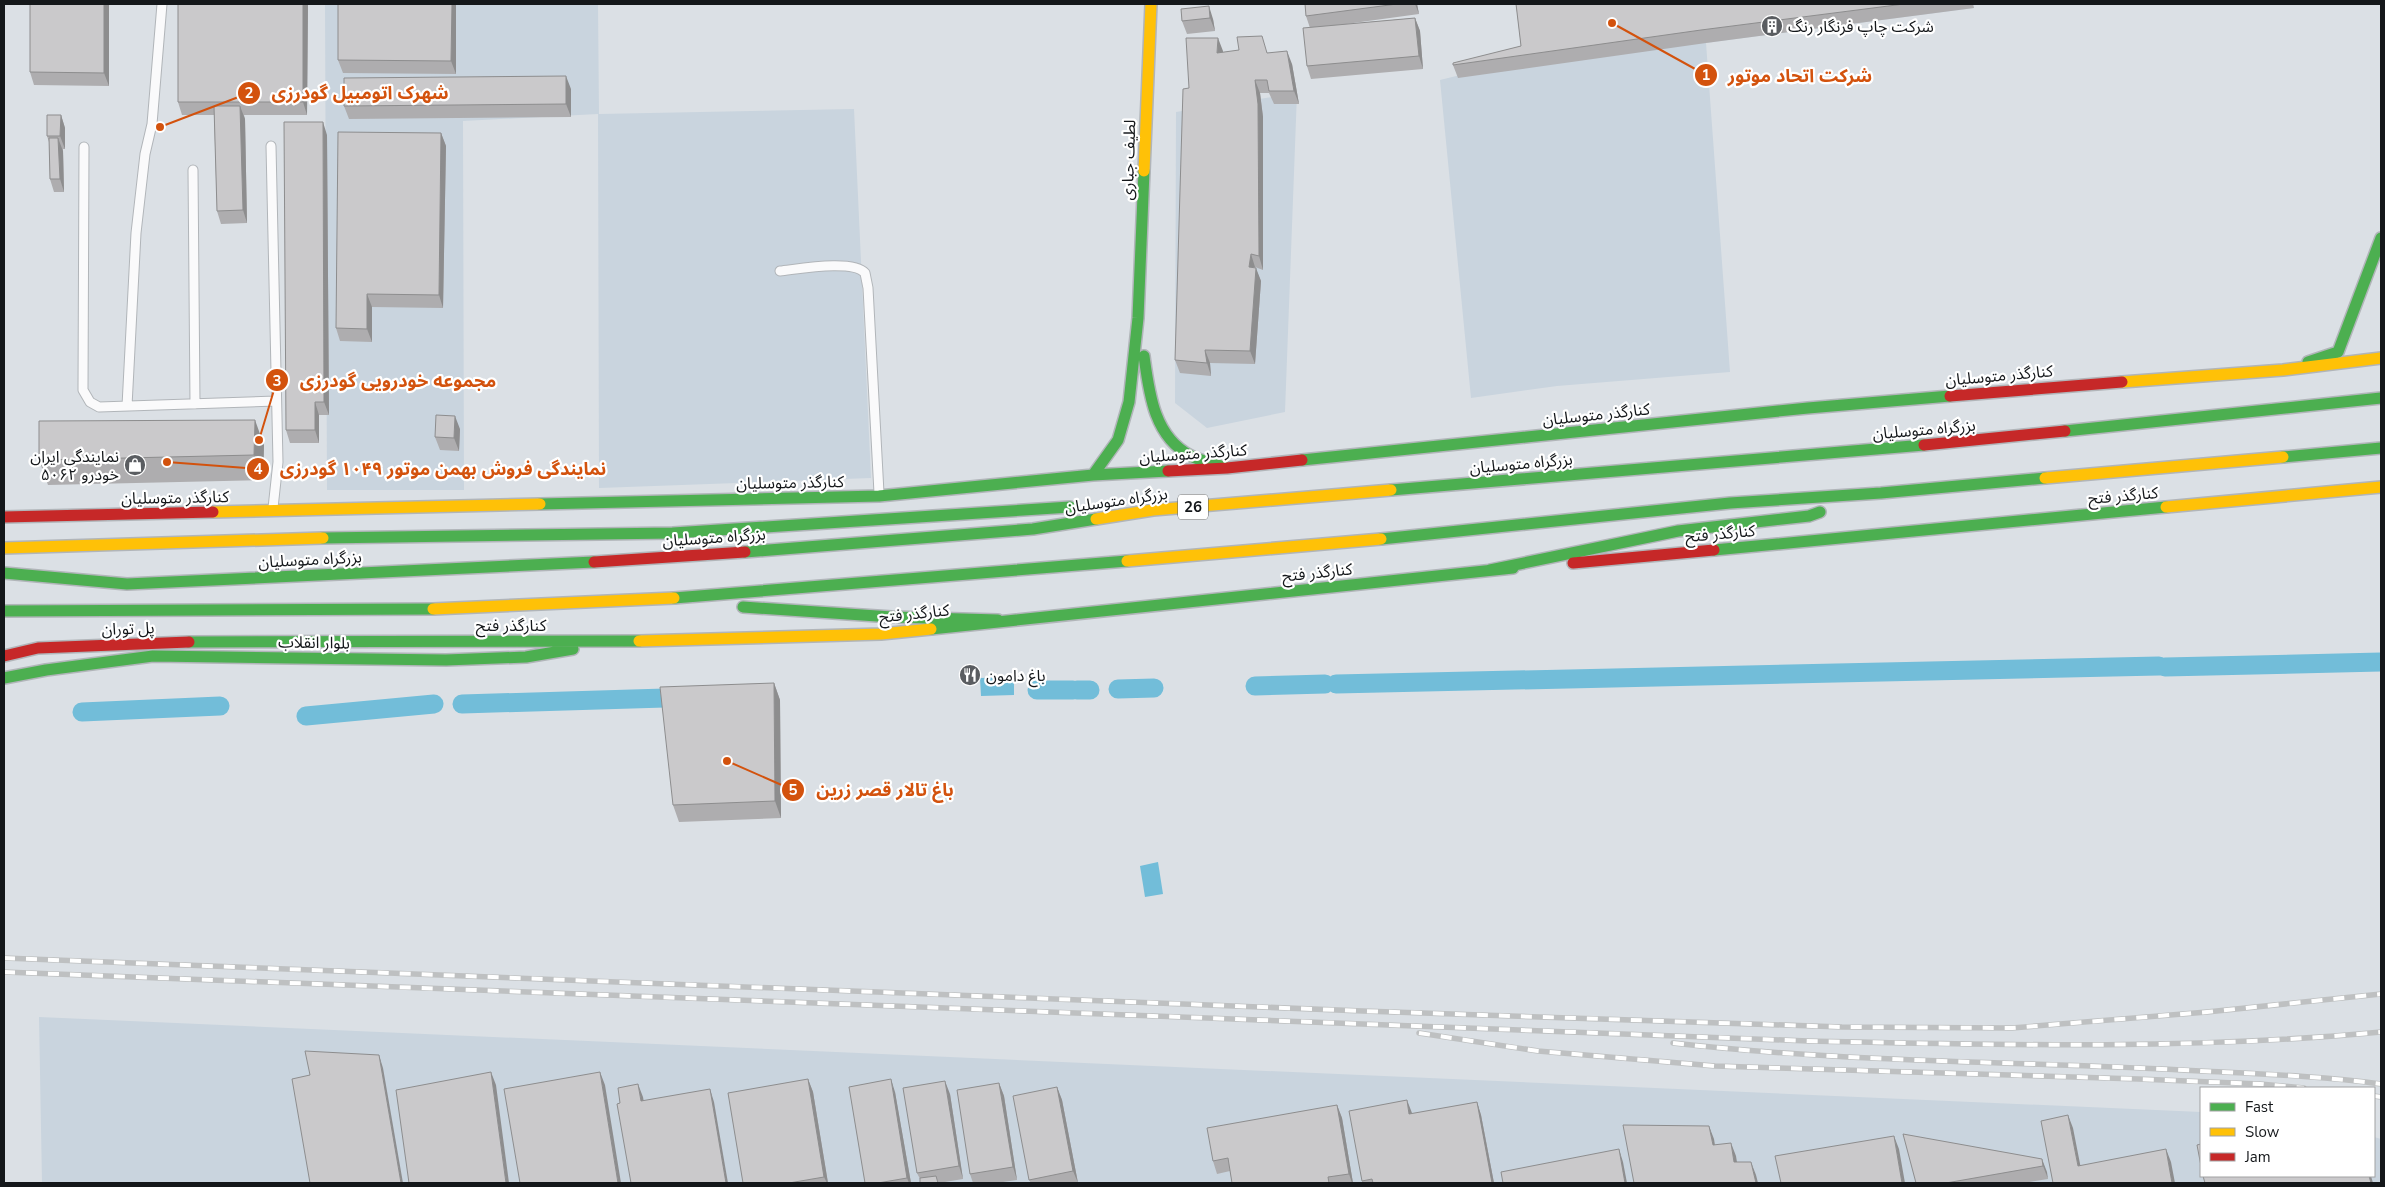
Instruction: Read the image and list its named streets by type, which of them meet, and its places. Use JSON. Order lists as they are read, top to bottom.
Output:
{
  "streets": {
    "main road": [
      "لطیف جباری",
      "کنارگذر متوسلیان",
      "بزرگراه متوسلیان",
      "کنارگذر فتح",
      "26",
      "پل توران",
      "بلوار انقلاب"
    ]
  },
  "crossings": [
    ["کنارگذر فتح", "پل توران"],
    ["کنارگذر فتح", "بلوار انقلاب"]
  ],
  "places": {
    "other": [
      "شرکت اتحاد موتور",
      "شهرک اتومبیل گودرزی",
      "مجموعه خودرویی گودرزی",
      "نمایندگی فروش بهمن موتور ۱۰۴۹ گودرزی",
      "باغ تالار قصر زرین"
    ],
    "building": ["شرکت چاپ فرنگار رنگ"],
    "shop": ["نمایندگی ایران خودرو ۵۰۶۲"],
    "restaurant": ["باغ دامون"]
  },
  "legend": ["Fast", "Slow", "Jam"]
}
